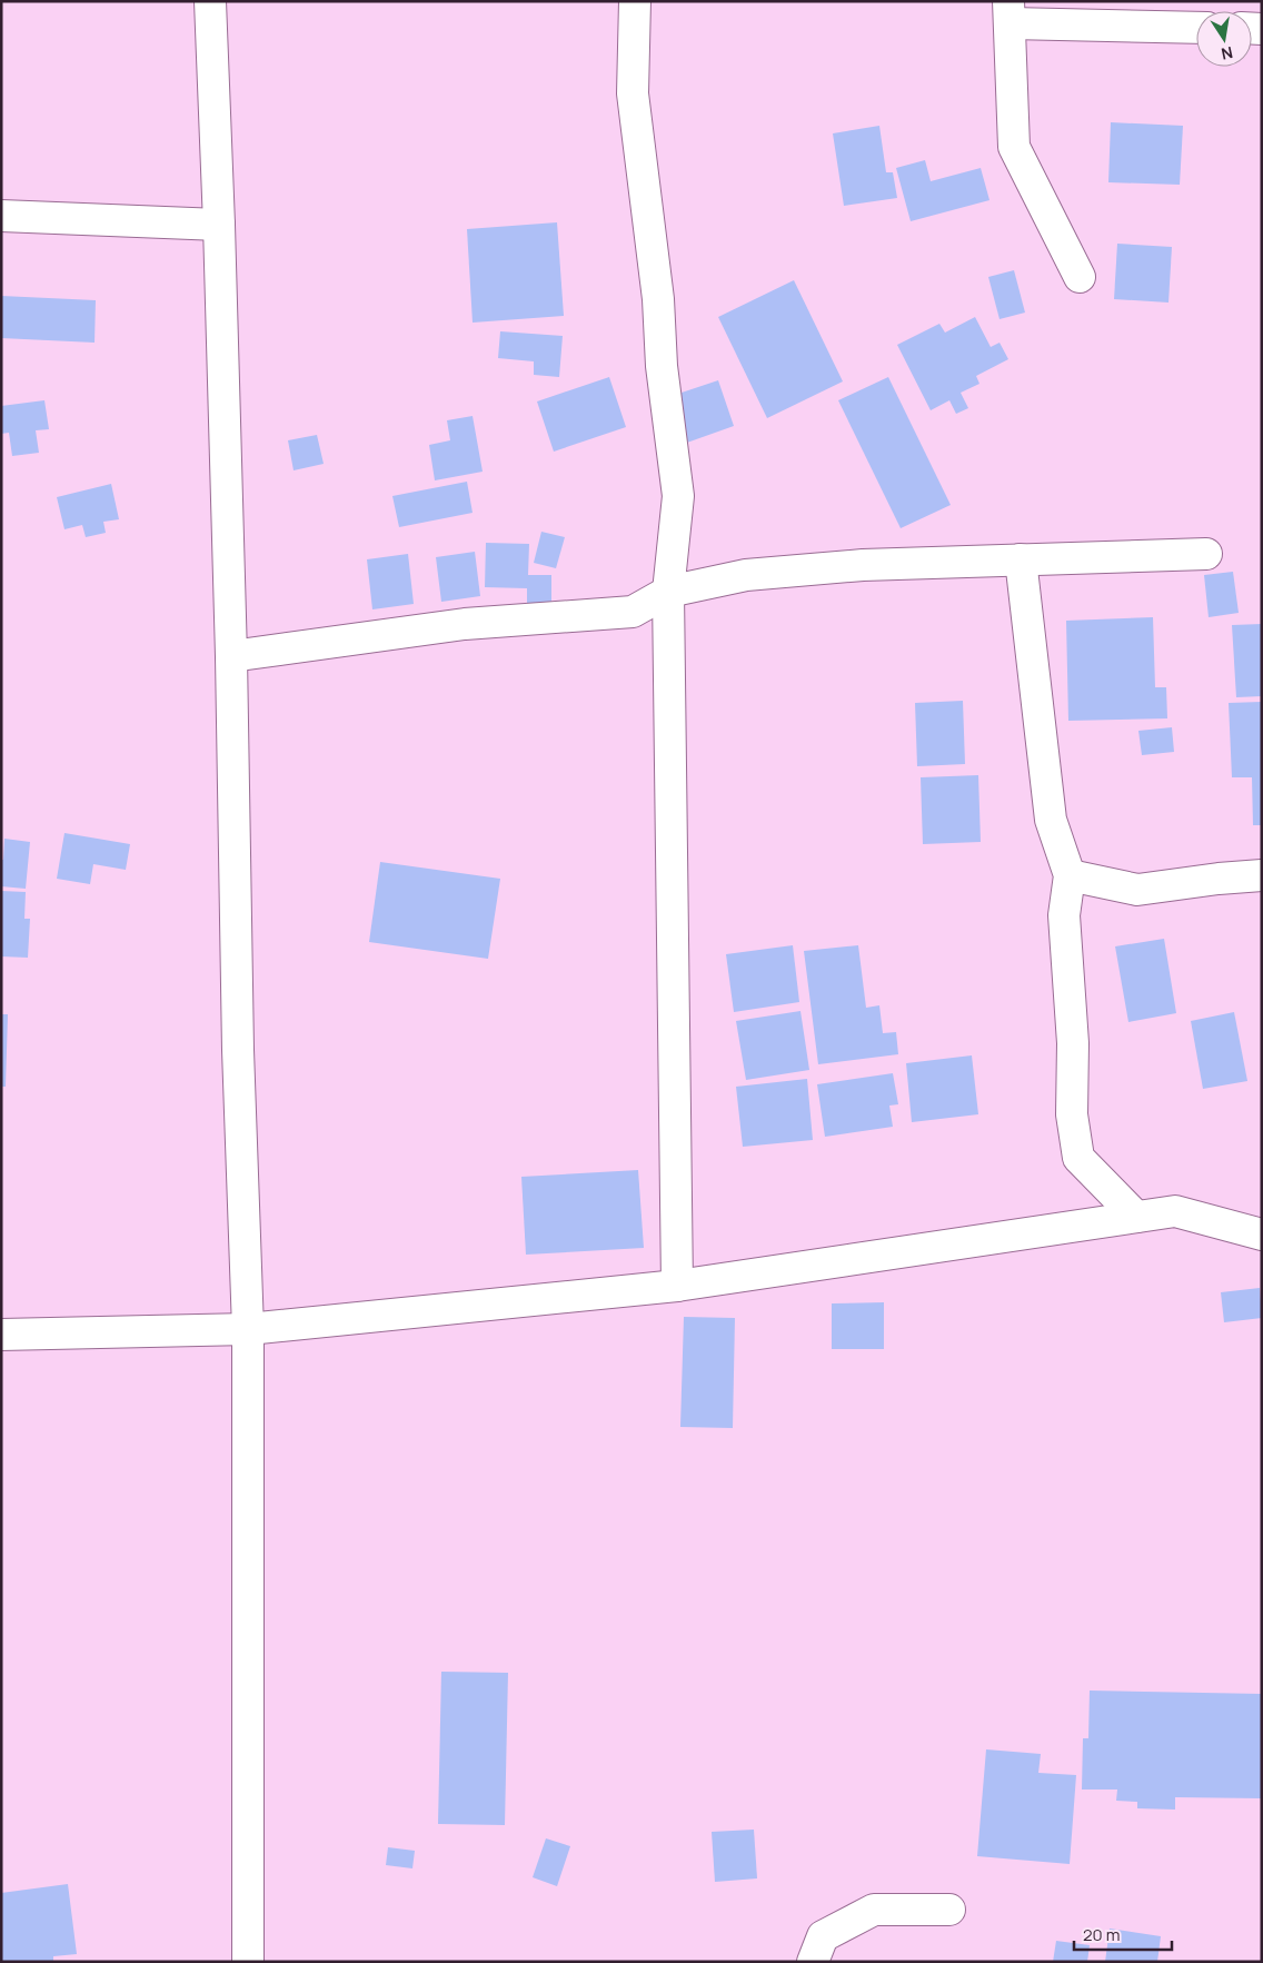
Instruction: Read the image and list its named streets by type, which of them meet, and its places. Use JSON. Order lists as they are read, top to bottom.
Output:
{
  "scale_bar": "20 m",
  "north": "bottom"
}
